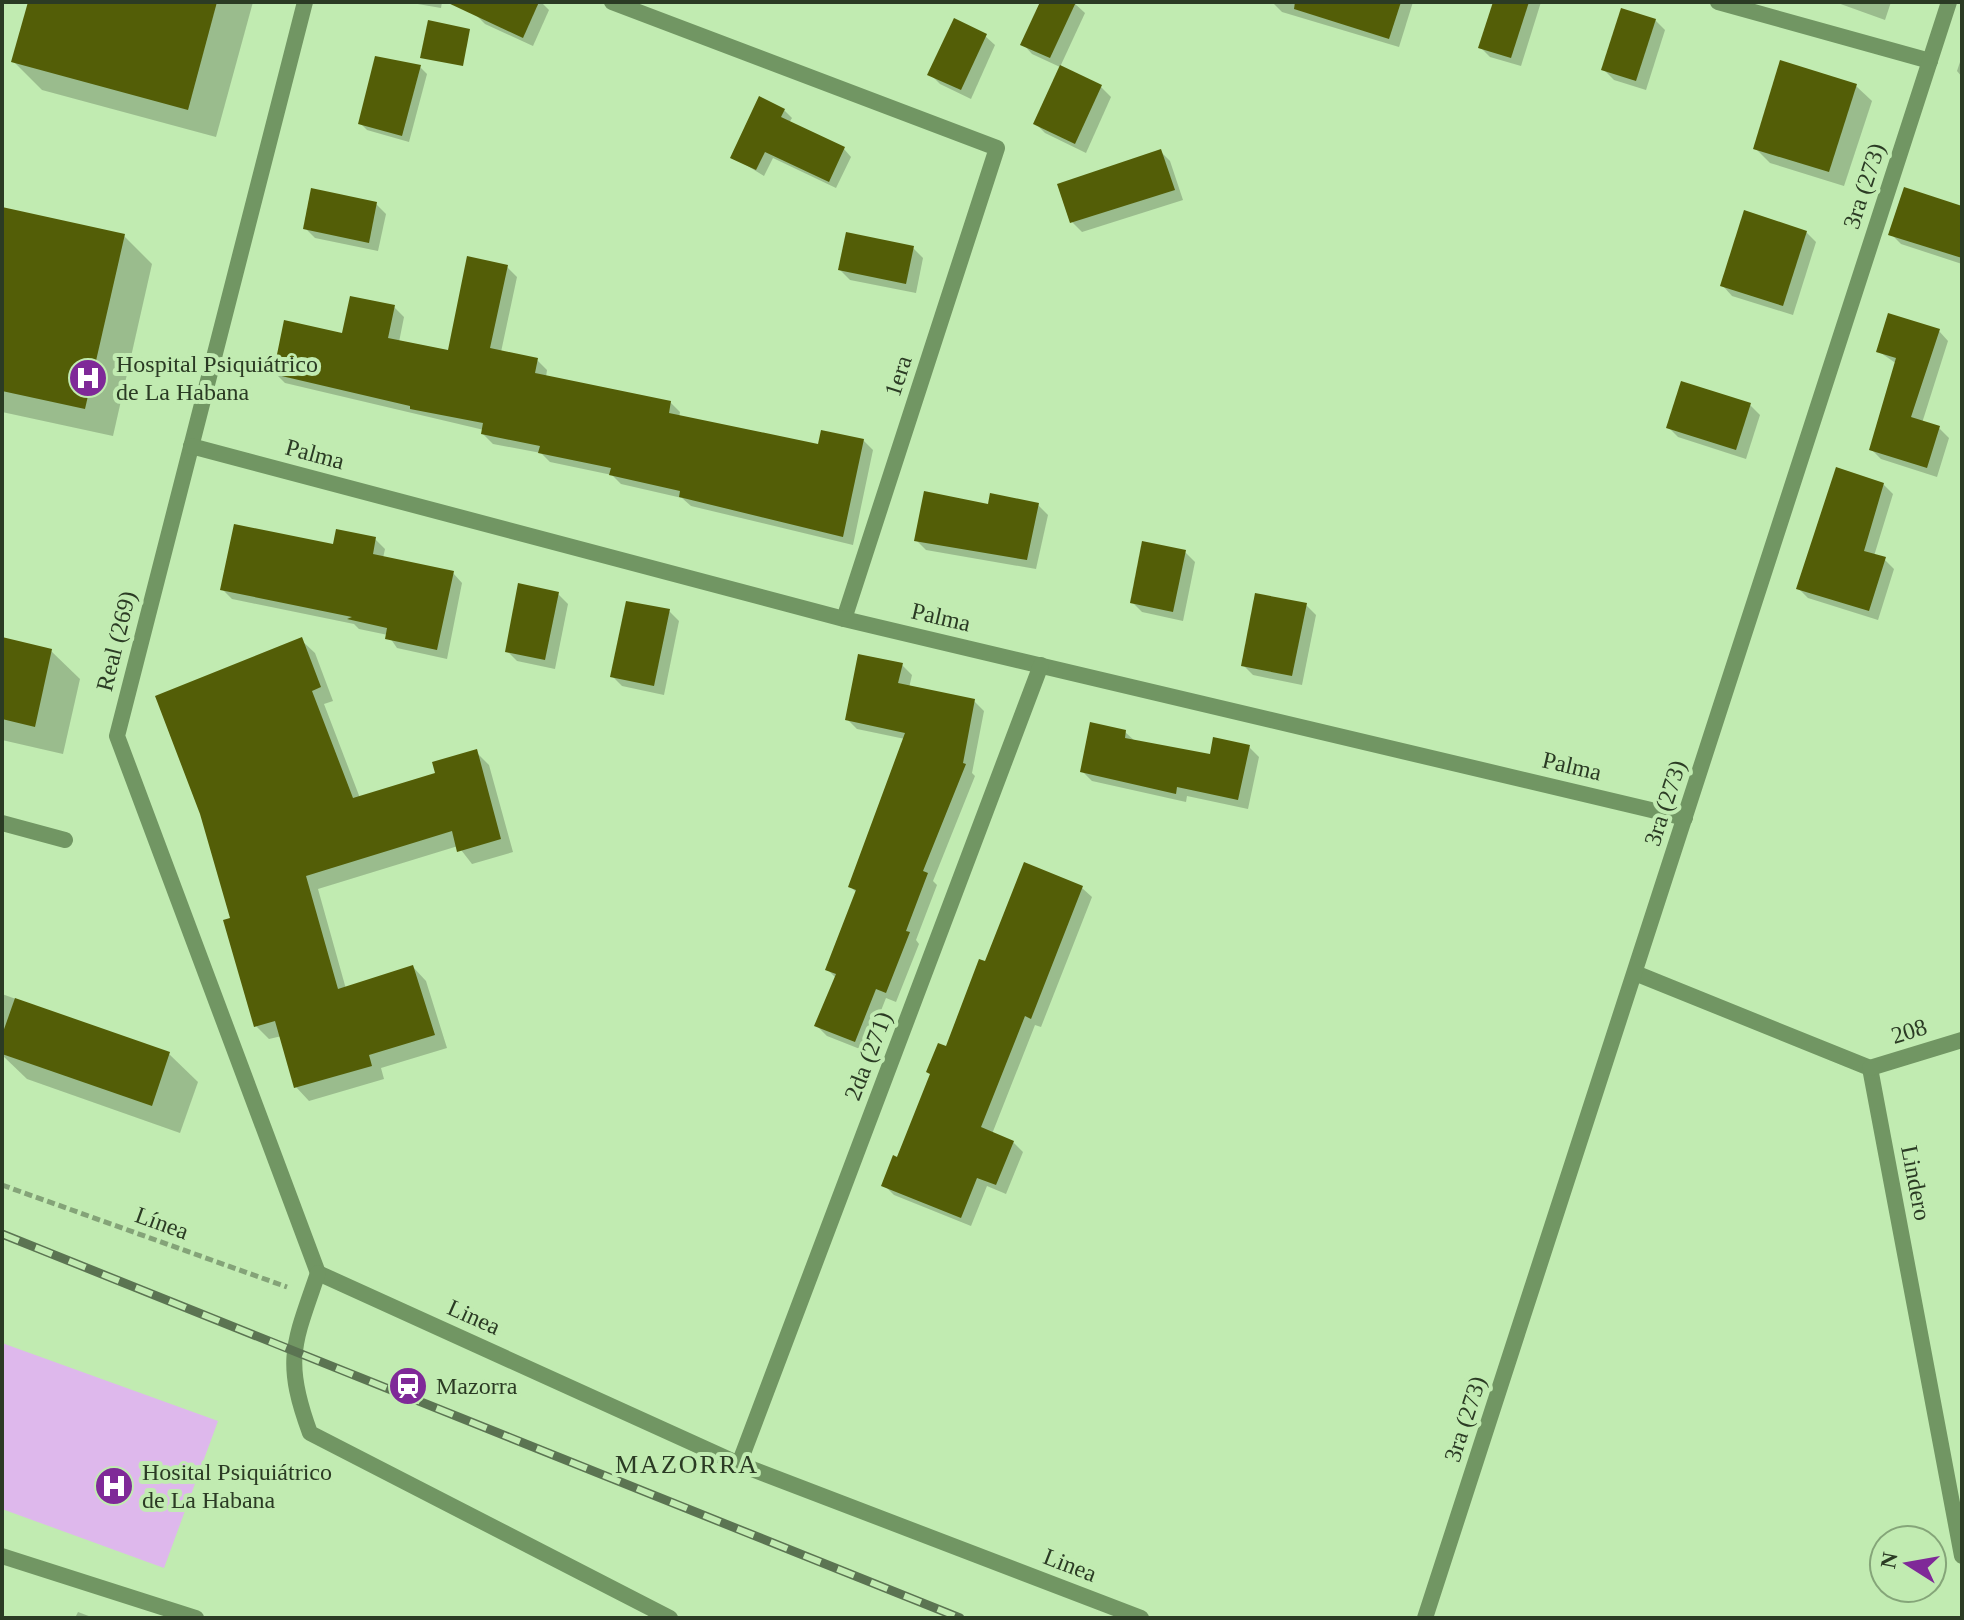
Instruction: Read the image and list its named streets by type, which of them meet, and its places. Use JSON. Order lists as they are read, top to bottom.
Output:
{
  "streets": {
    "street": [
      "3ra (273)",
      "1era",
      "Palma",
      "Real (269)",
      "208",
      "2da (271)",
      "Lindero",
      "Linea"
    ],
    "path": ["Línea"]
  },
  "crossings": [
    ["3ra (273)", "Palma"],
    ["1era", "Palma"],
    ["Palma", "Real (269)"],
    ["Palma", "2da (271)"],
    ["Real (269)", "Linea"],
    ["208", "Lindero"],
    ["2da (271)", "Linea"]
  ],
  "districts": ["MAZORRA"],
  "places": {
    "hospital": ["Hospital Psiquiátrico de La Habana", "Hosital Psiquiátrico de La Habana"],
    "station": ["Mazorra"]
  },
  "north": "left"
}
